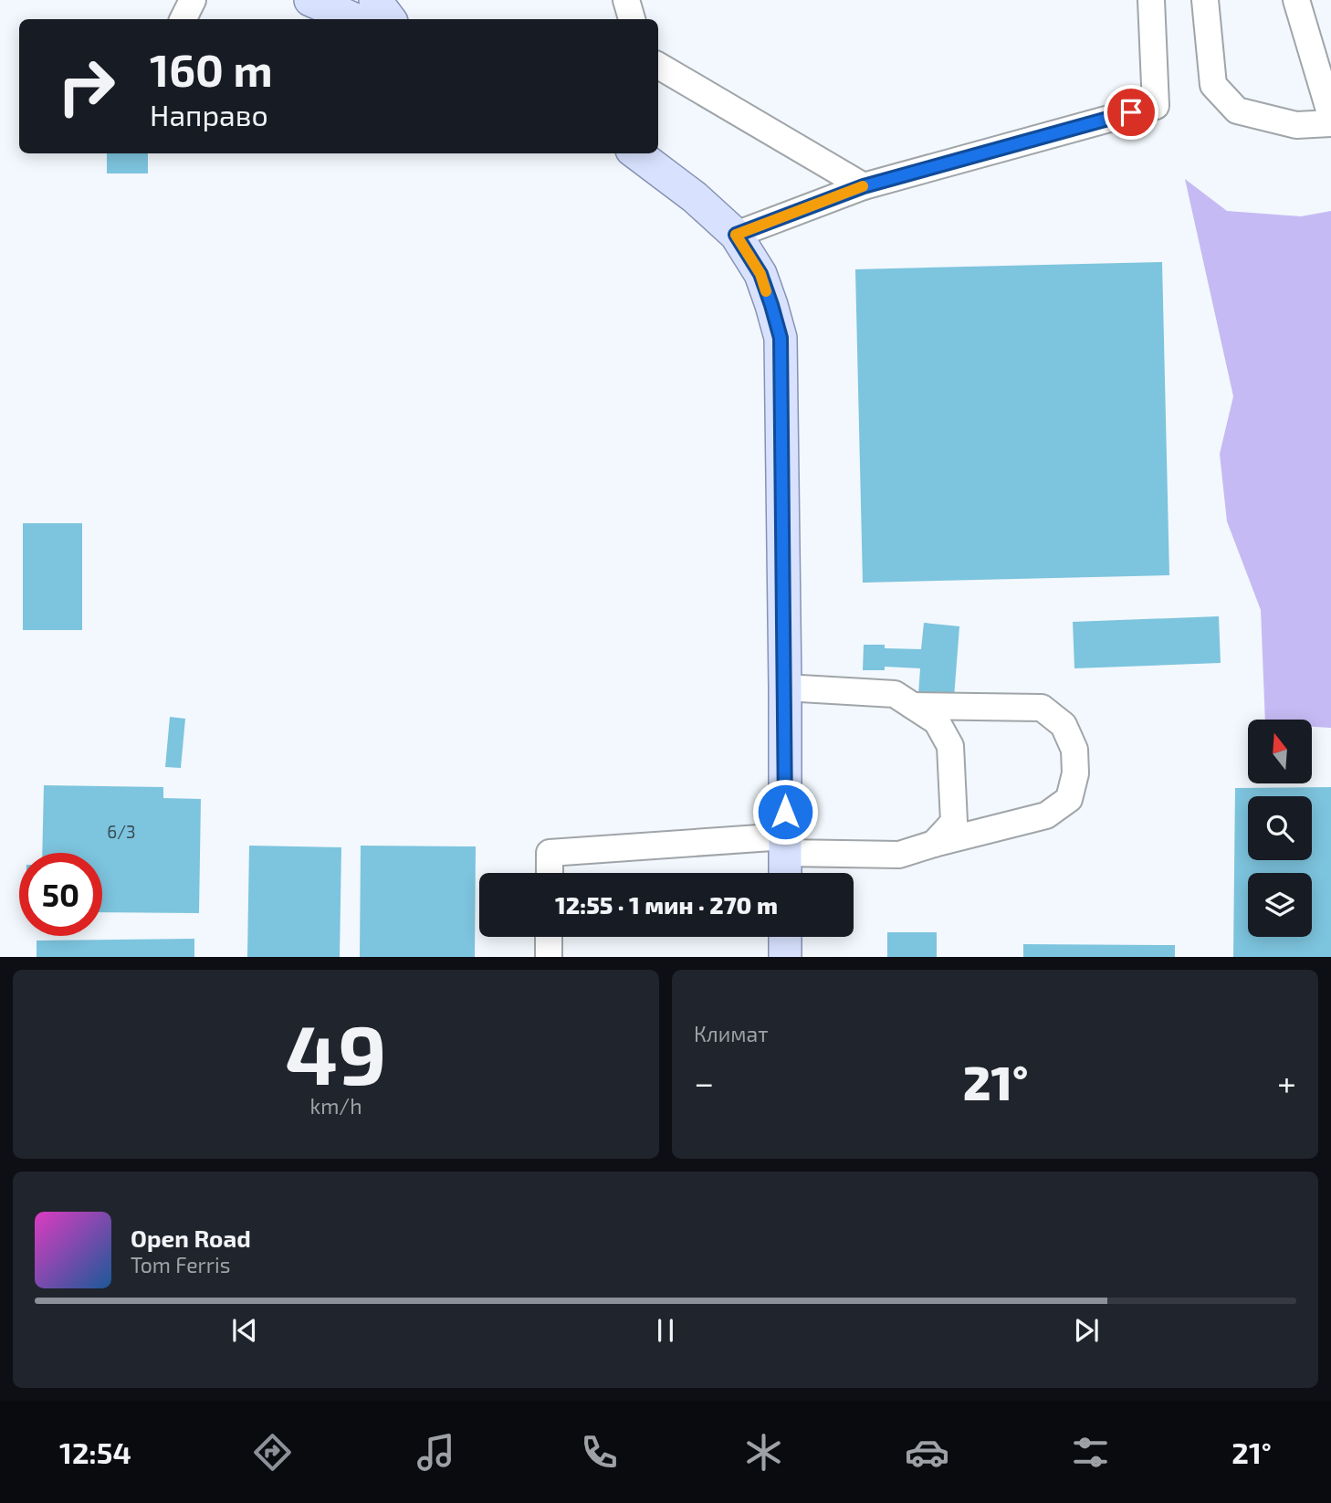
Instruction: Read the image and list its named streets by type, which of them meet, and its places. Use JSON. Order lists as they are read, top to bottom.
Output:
{
  "house_numbers": ["6/3"],
  "north": "top",
  "page": {
    "turn": ["160 m", "Направо"],
    "limit": "50",
    "trip": "12:55 · 1 мин · 270 m",
    "tile": [
      ["49", "km/h"],
      "Климат"
    ],
    "heat": ["−", "21°", "+"],
    "song": ["Open Road", "Tom Ferris"],
    "tabs": ["12:54", "21°"]
  }
}
